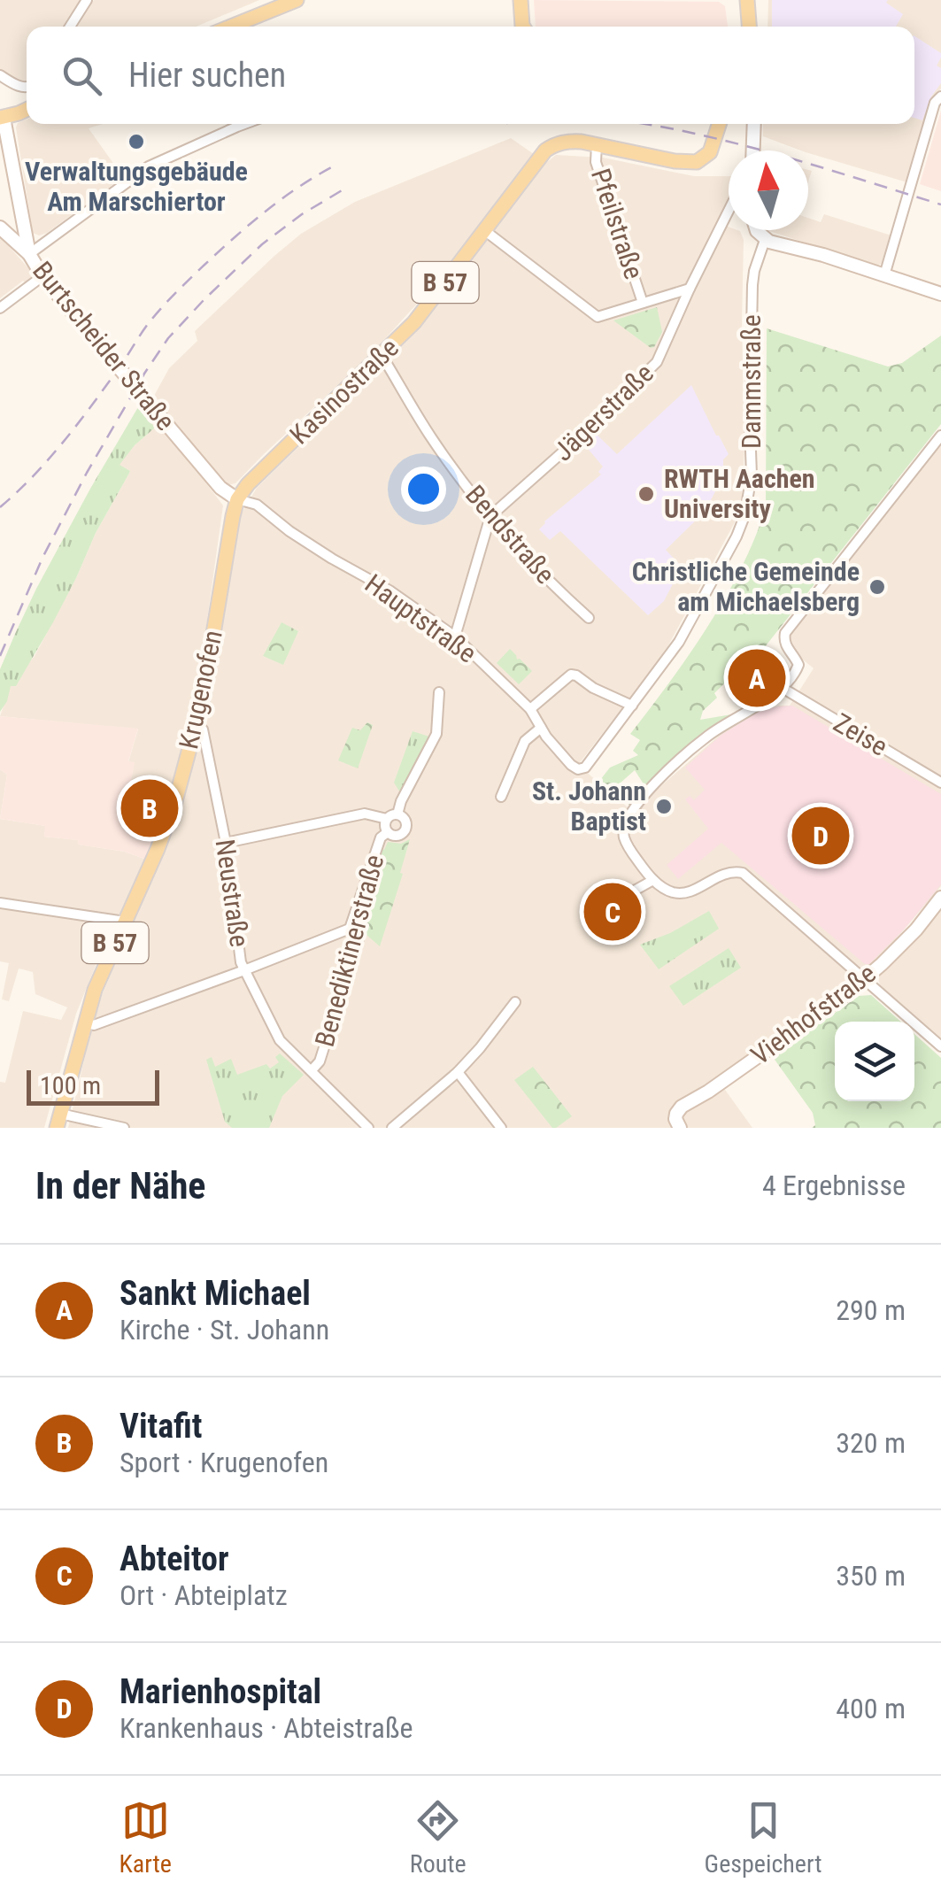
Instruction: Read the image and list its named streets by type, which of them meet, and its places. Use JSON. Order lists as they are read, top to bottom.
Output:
{
  "streets": {
    "main road": [
      "B 57",
      "Burtscheider Straße",
      "Kasinostraße",
      "Krugenofen",
      "Viehhofstraße"
    ],
    "street": [
      "Pfeilstraße",
      "Dammstraße",
      "Jägerstraße",
      "Bendstraße",
      "Hauptstraße",
      "Zeise",
      "Neustraße",
      "Benediktinerstraße"
    ]
  },
  "crossings": [
    ["Pfeilstraße", "Kasinostraße"],
    ["B 57", "Krugenofen"],
    ["Burtscheider Straße", "Kasinostraße"],
    ["Burtscheider Straße", "Hauptstraße"],
    ["Burtscheider Straße", "Krugenofen"],
    ["Dammstraße", "Hauptstraße"],
    ["Kasinostraße", "Bendstraße"],
    ["Kasinostraße", "Hauptstraße"],
    ["Kasinostraße", "Krugenofen"],
    ["Jägerstraße", "Bendstraße"],
    ["Hauptstraße", "Krugenofen"],
    ["Krugenofen", "Neustraße"],
    ["Neustraße", "Benediktinerstraße"]
  ],
  "places": [
    "Verwaltungsgebäude Am Marschiertor",
    "RWTH Aachen University",
    "Christliche Gemeinde am Michaelsberg",
    "St. Johann Baptist"
  ],
  "scale_bar": "100 m",
  "north": "top",
  "page": {
    "search": "Hier suchen",
    "pins": [
      "A",
      "B",
      "D",
      "C"
    ],
    "scale": "100 m",
    "heading": ["In der Nähe", "4 Ergebnisse"],
    "list": [
      {
        "mark": "A",
        "name": "Sankt Michael",
        "note": "Kirche · St. Johann",
        "value": "290 m"
      },
      {
        "mark": "B",
        "name": "Vitafit",
        "note": "Sport · Krugenofen",
        "value": "320 m"
      },
      {
        "mark": "C",
        "name": "Abteitor",
        "note": "Ort · Abteiplatz",
        "value": "350 m"
      },
      {
        "mark": "D",
        "name": "Marienhospital",
        "note": "Krankenhaus · Abteistraße",
        "value": "400 m"
      }
    ],
    "nav": ["Karte", "Route", "Gespeichert"]
  }
}
